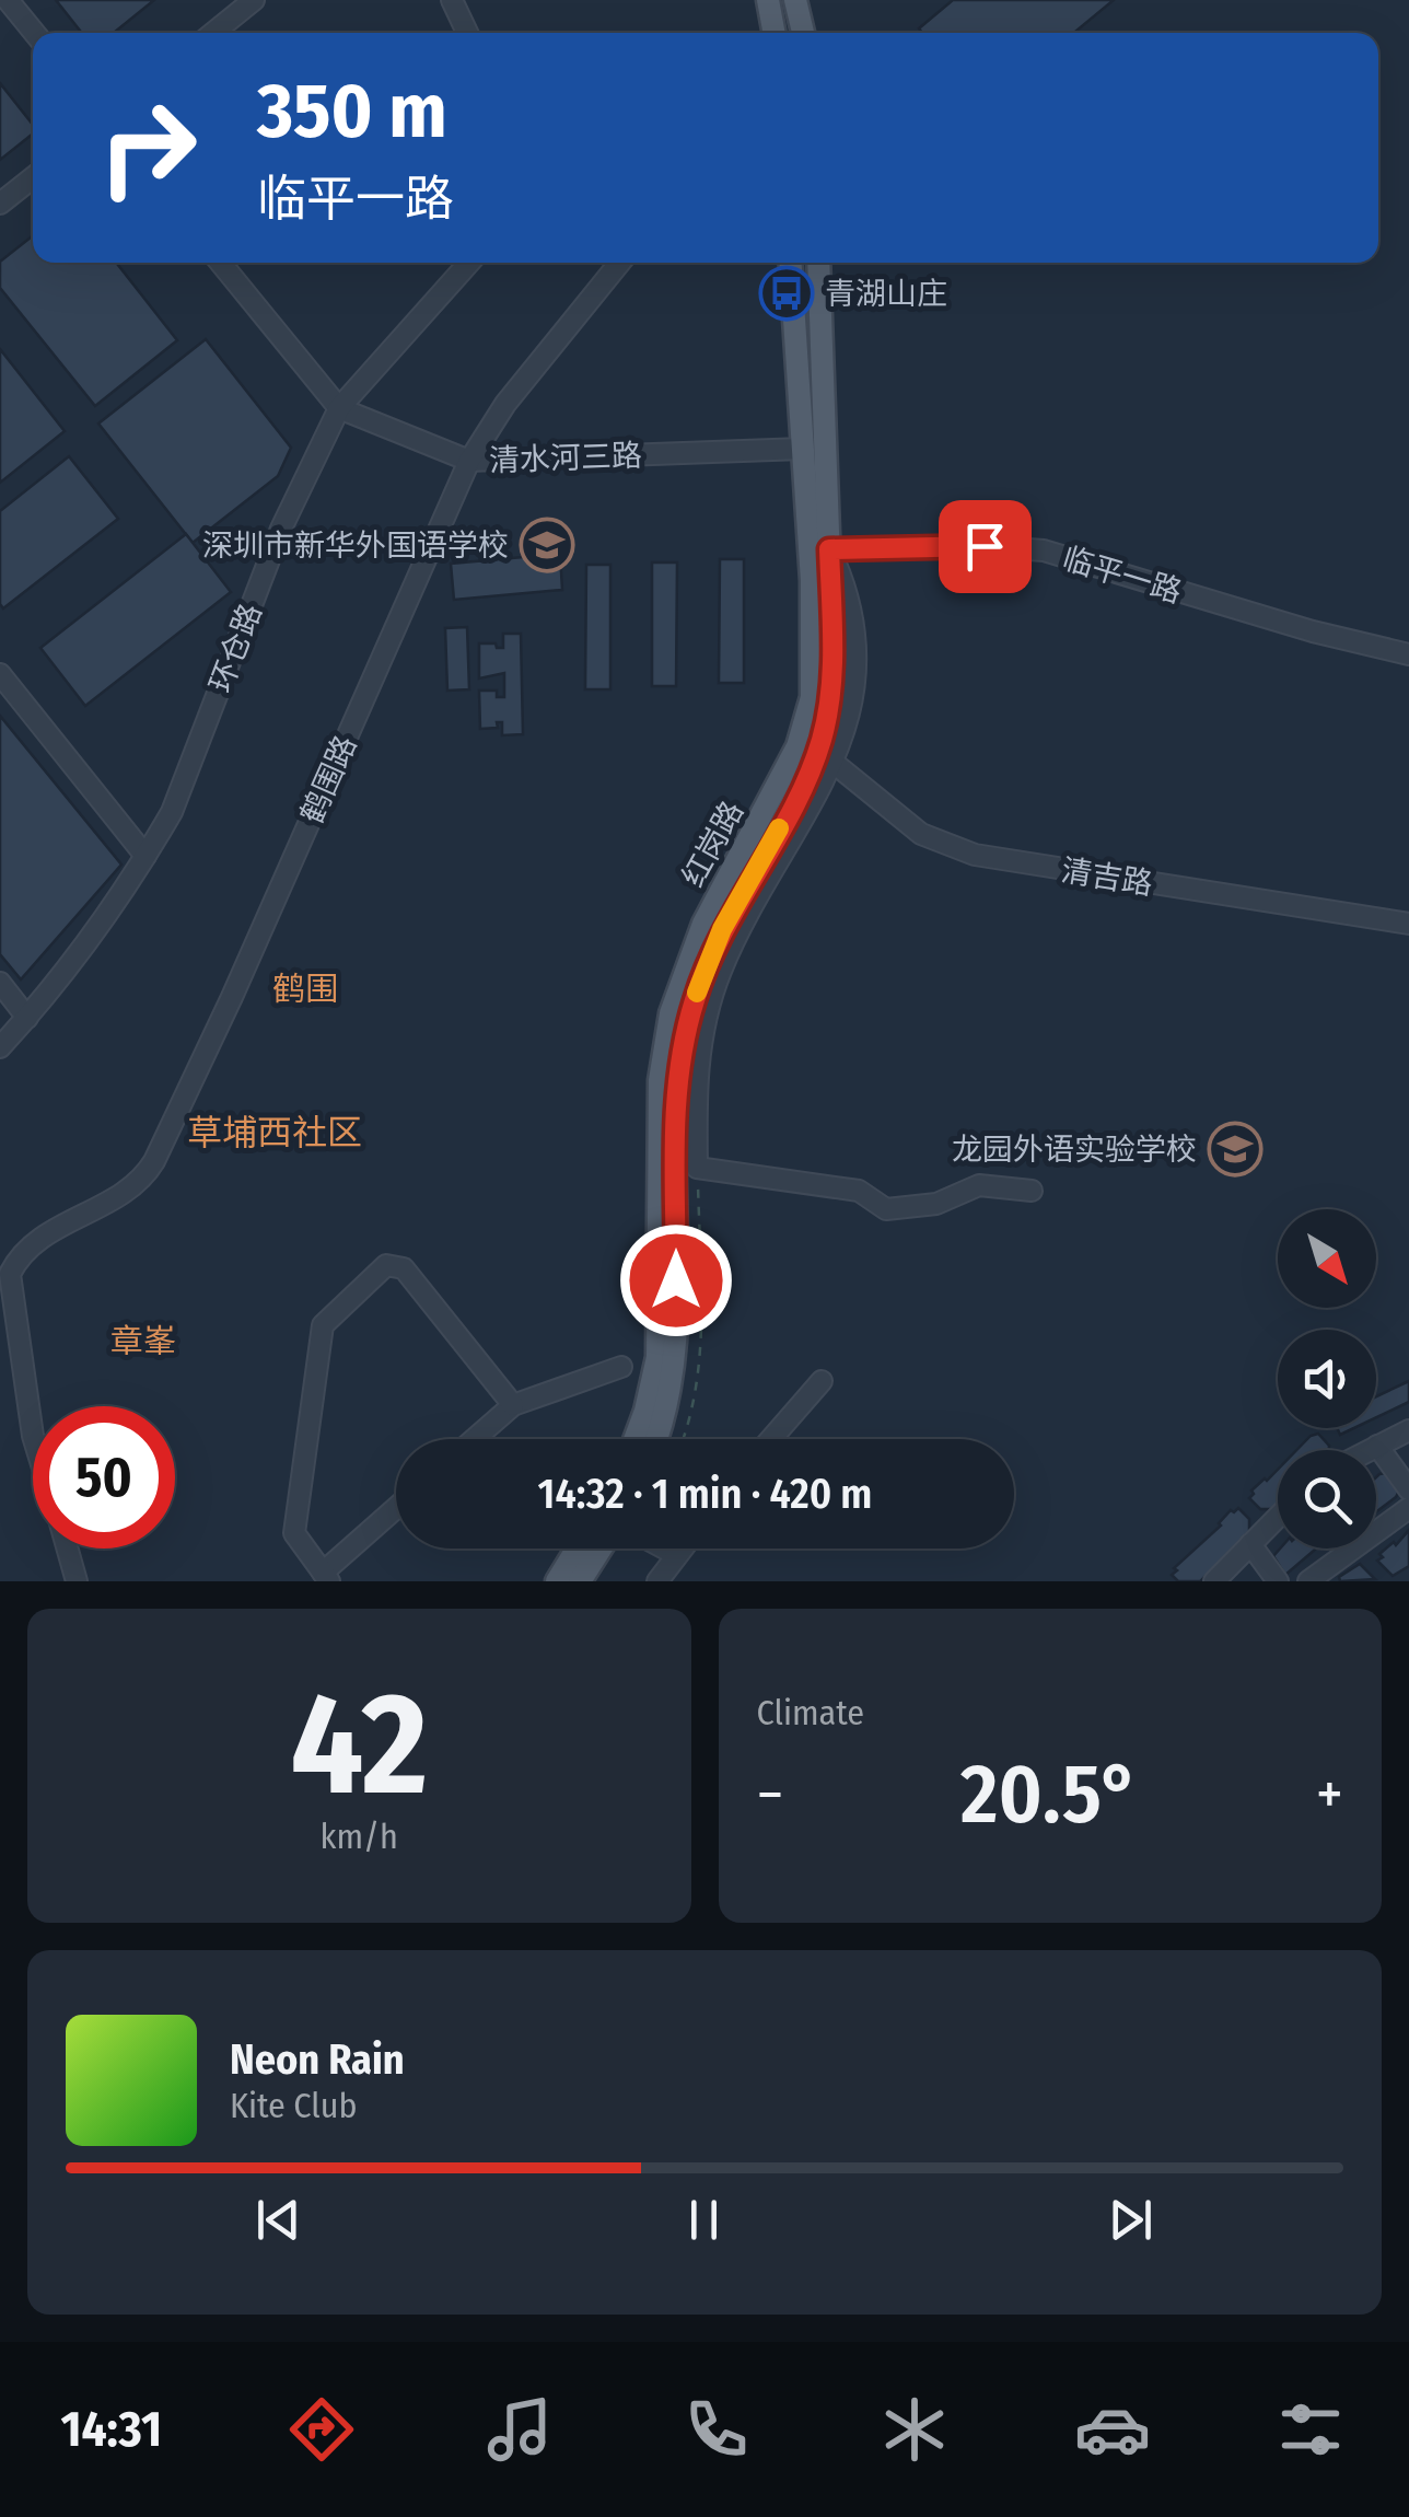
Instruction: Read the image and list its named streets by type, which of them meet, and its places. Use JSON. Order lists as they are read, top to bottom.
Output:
{
  "streets": {
    "main road": ["红岗路"],
    "street": [
      "清水河三路",
      "临平一路",
      "环仓路",
      "鹤围路",
      "清吉路"
    ]
  },
  "crossings": [
    ["清水河三路", "环仓路"],
    ["清水河三路", "鹤围路"],
    ["清水河三路", "红岗路"],
    ["临平一路", "红岗路"]
  ],
  "districts": ["鹤围", "草埔西社区", "章峯"],
  "places": {
    "bus stop": ["青湖山庄"],
    "school or university": ["深圳市新华外国语学校", "龙园外语实验学校"]
  },
  "north": "bottom right",
  "page": {
    "turn": ["350 m", "临平一路"],
    "limit": "50",
    "trip": "14:32 · 1 min · 420 m",
    "tile": [
      ["42", "km/h"],
      "Climate"
    ],
    "heat": ["−", "20.5°", "+"],
    "song": ["Neon Rain", "Kite Club"],
    "tabs": "14:31"
  }
}
